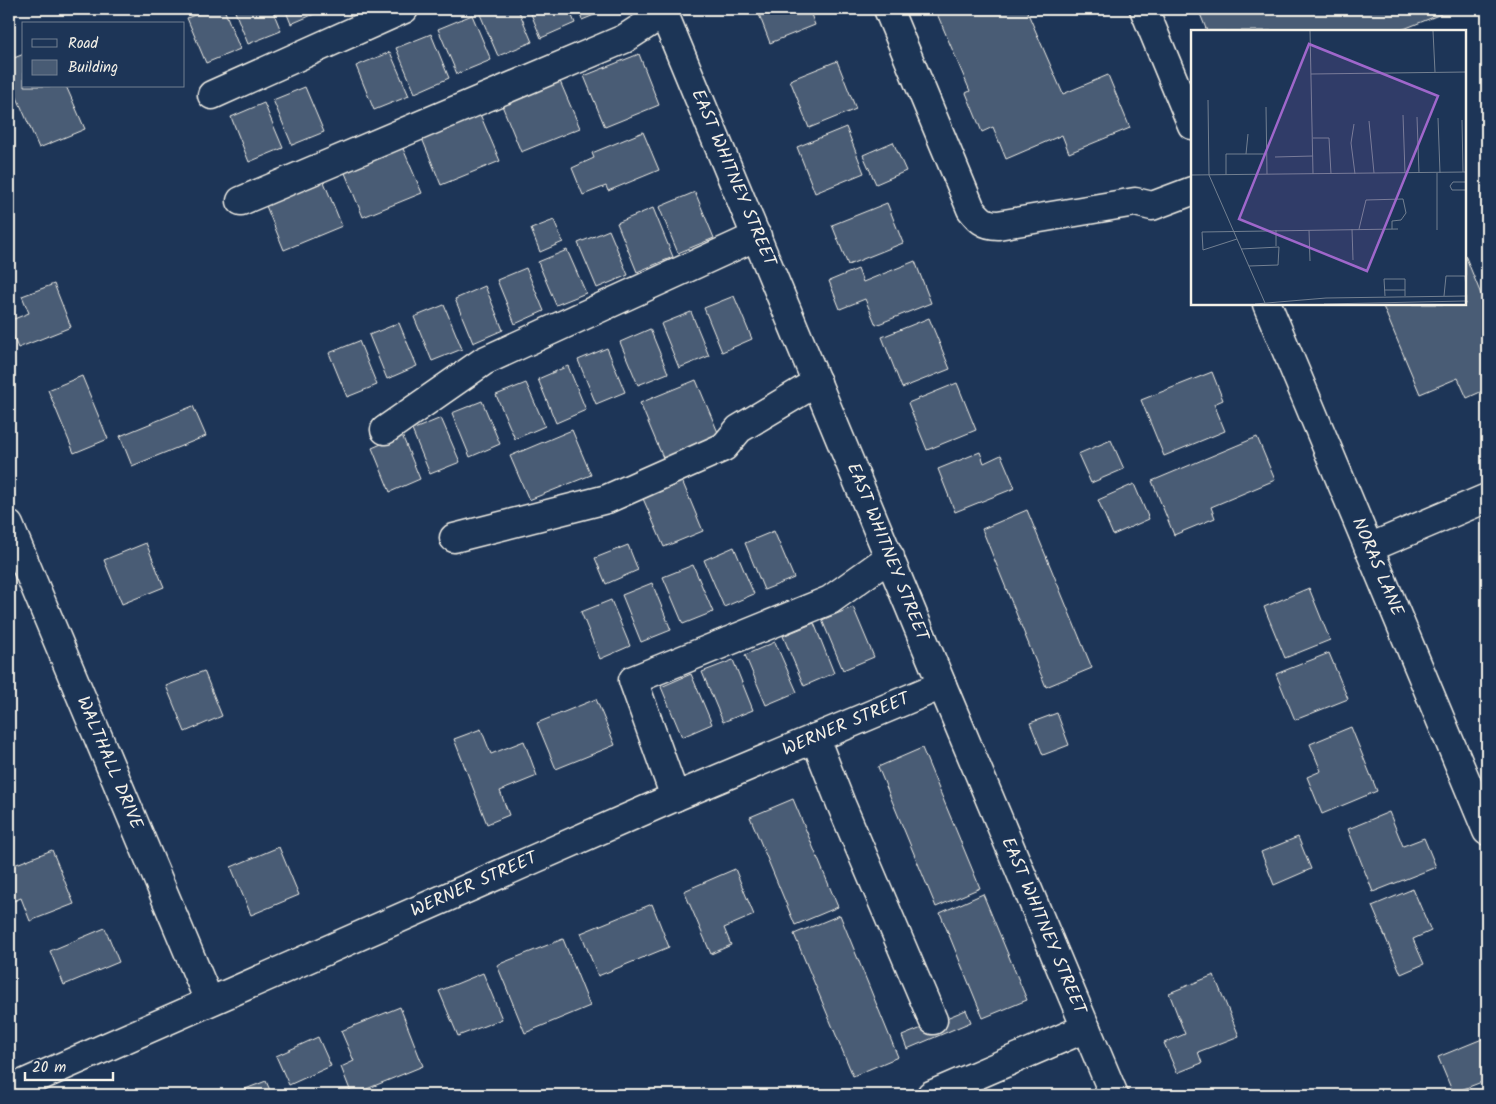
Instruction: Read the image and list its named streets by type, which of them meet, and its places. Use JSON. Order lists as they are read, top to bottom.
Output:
{
  "streets": {
    "street": [
      "EAST WHITNEY STREET",
      "NORAS LANE",
      "WERNER STREET",
      "WALTHALL DRIVE"
    ]
  },
  "crossings": [
    ["EAST WHITNEY STREET", "WERNER STREET"],
    ["WERNER STREET", "WALTHALL DRIVE"]
  ],
  "legend": ["Road", "Building"],
  "scale_bar": "20 m"
}
